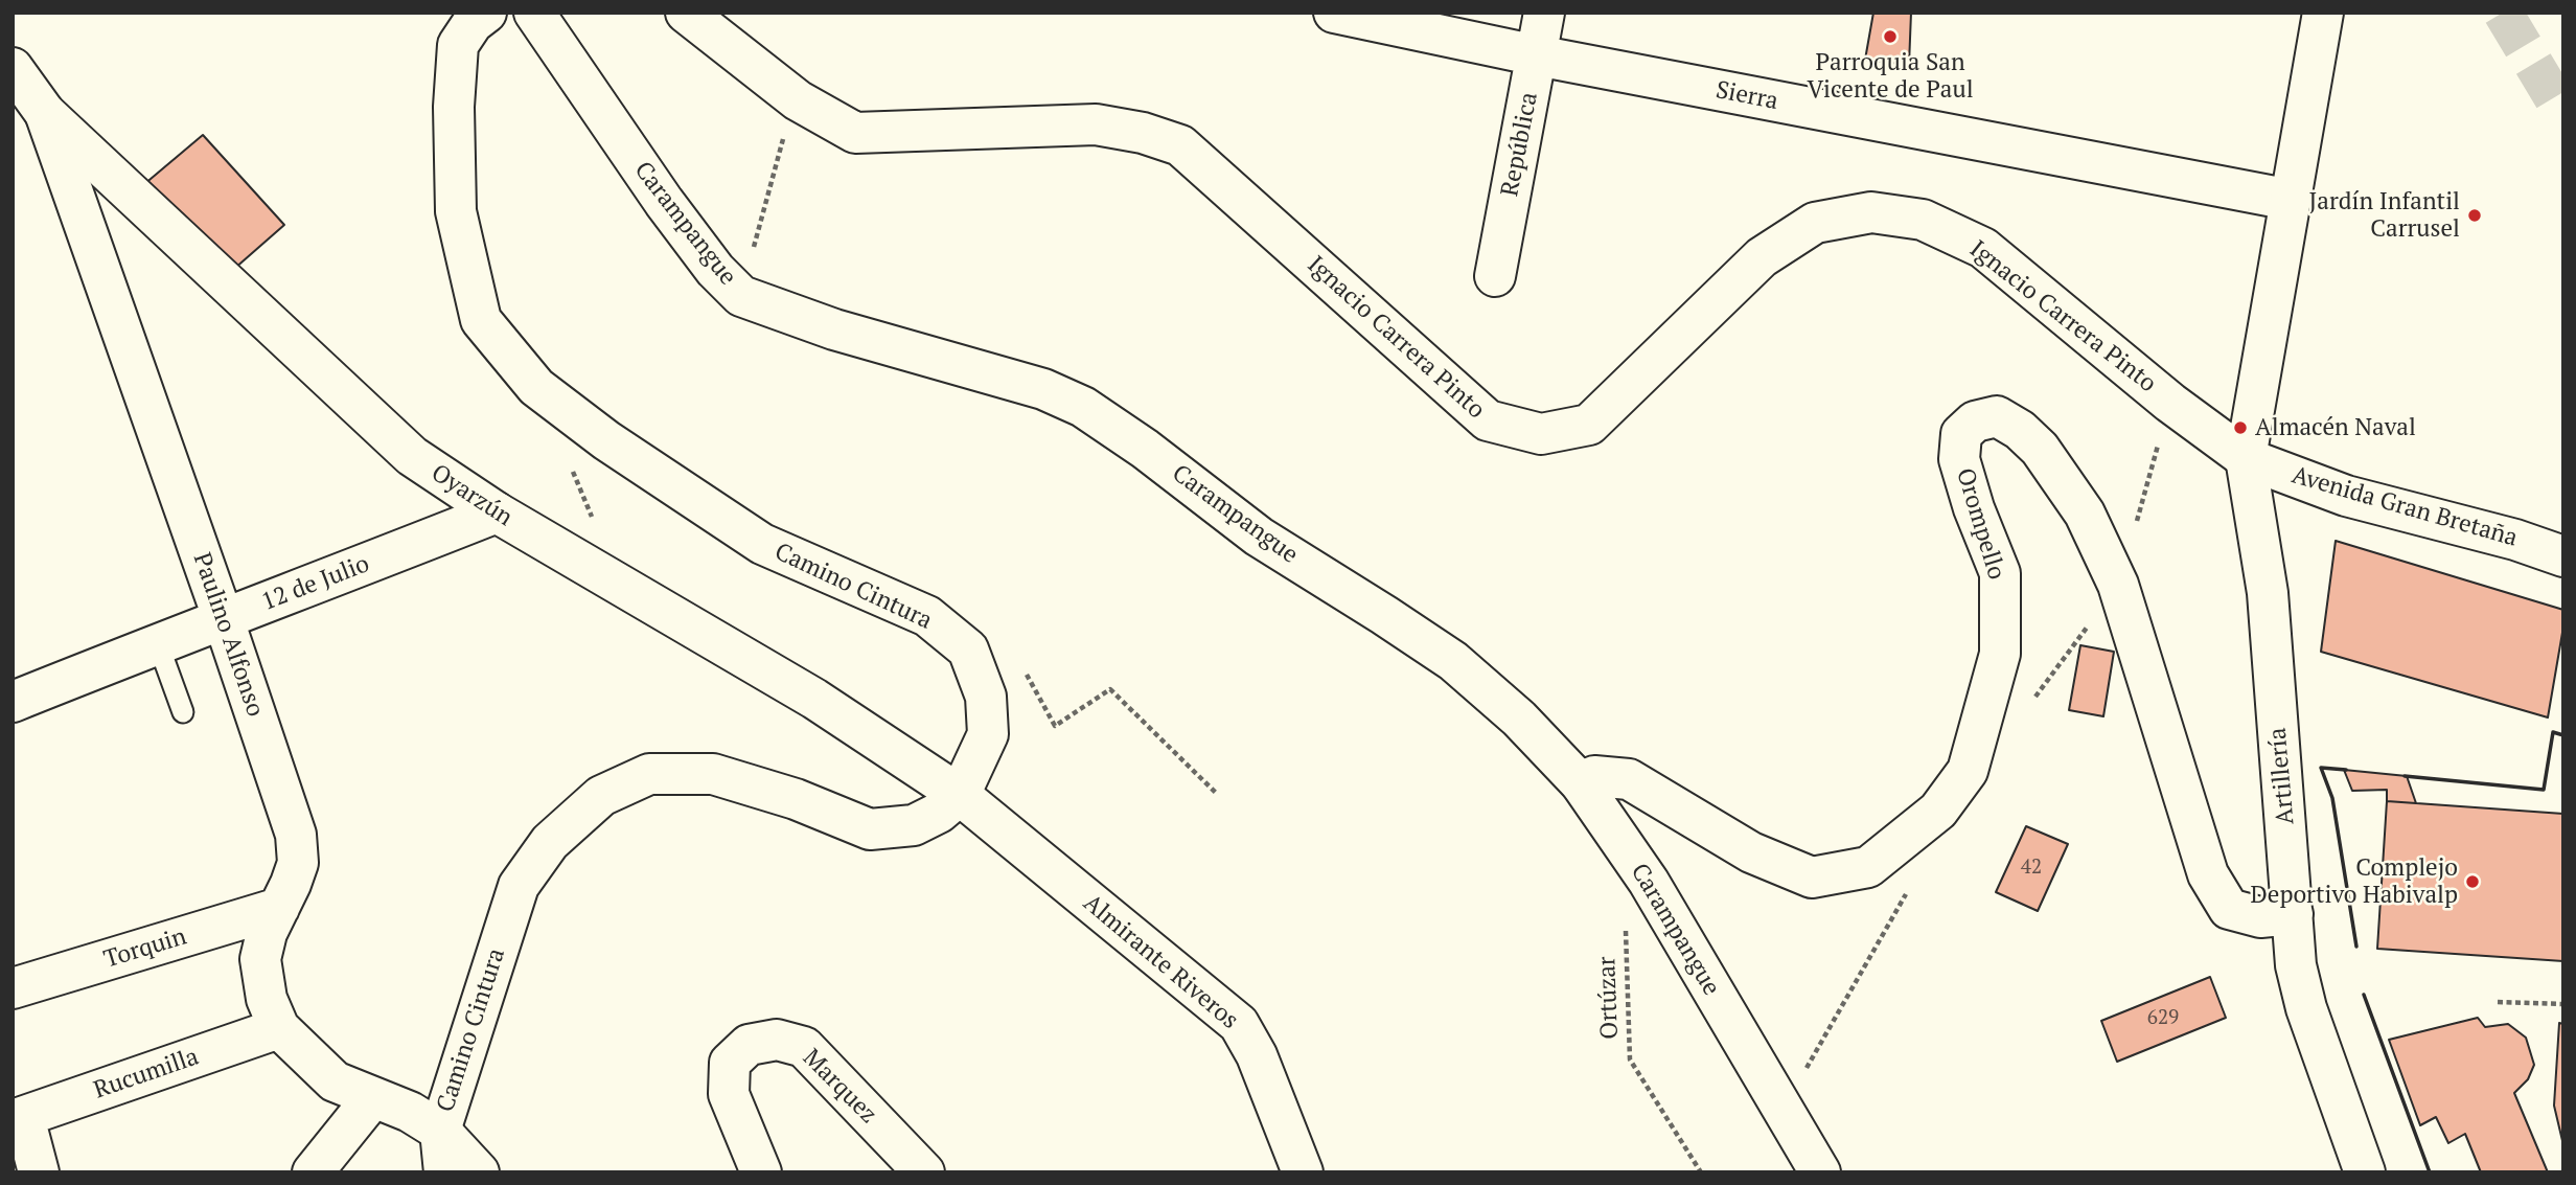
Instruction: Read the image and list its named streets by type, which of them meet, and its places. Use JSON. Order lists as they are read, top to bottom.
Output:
{
  "streets": {
    "street": [
      "Sierra",
      "República",
      "Carampangue",
      "Ignacio Carrera Pinto",
      "Oyarzún",
      "Avenida Gran Bretaña",
      "Orompello",
      "12 de Julio",
      "Camino Cintura",
      "Paulino Alfonso",
      "Artillería",
      "Torquin",
      "Almirante Riveros",
      "Rucumilla",
      "Marquez"
    ],
    "path": ["Ortúzar"]
  },
  "crossings": [
    ["Sierra", "República"],
    ["Sierra", "Artillería"],
    ["Carampangue", "Orompello"],
    ["Ignacio Carrera Pinto", "Avenida Gran Bretaña"],
    ["Ignacio Carrera Pinto", "Artillería"],
    ["Oyarzún", "12 de Julio"],
    ["Oyarzún", "Camino Cintura"],
    ["Oyarzún", "Paulino Alfonso"],
    ["Oyarzún", "Almirante Riveros"],
    ["Avenida Gran Bretaña", "Artillería"],
    ["Orompello", "Artillería"],
    ["12 de Julio", "Paulino Alfonso"],
    ["Camino Cintura", "Paulino Alfonso"],
    ["Camino Cintura", "Almirante Riveros"],
    ["Paulino Alfonso", "Torquin"],
    ["Paulino Alfonso", "Rucumilla"]
  ],
  "places": [
    "Parroquia San Vicente de Paul",
    "Jardín Infantil Carrusel",
    "Almacén Naval",
    "Complejo Deportivo Habivalp"
  ],
  "house_numbers": ["42", "629"]
}
